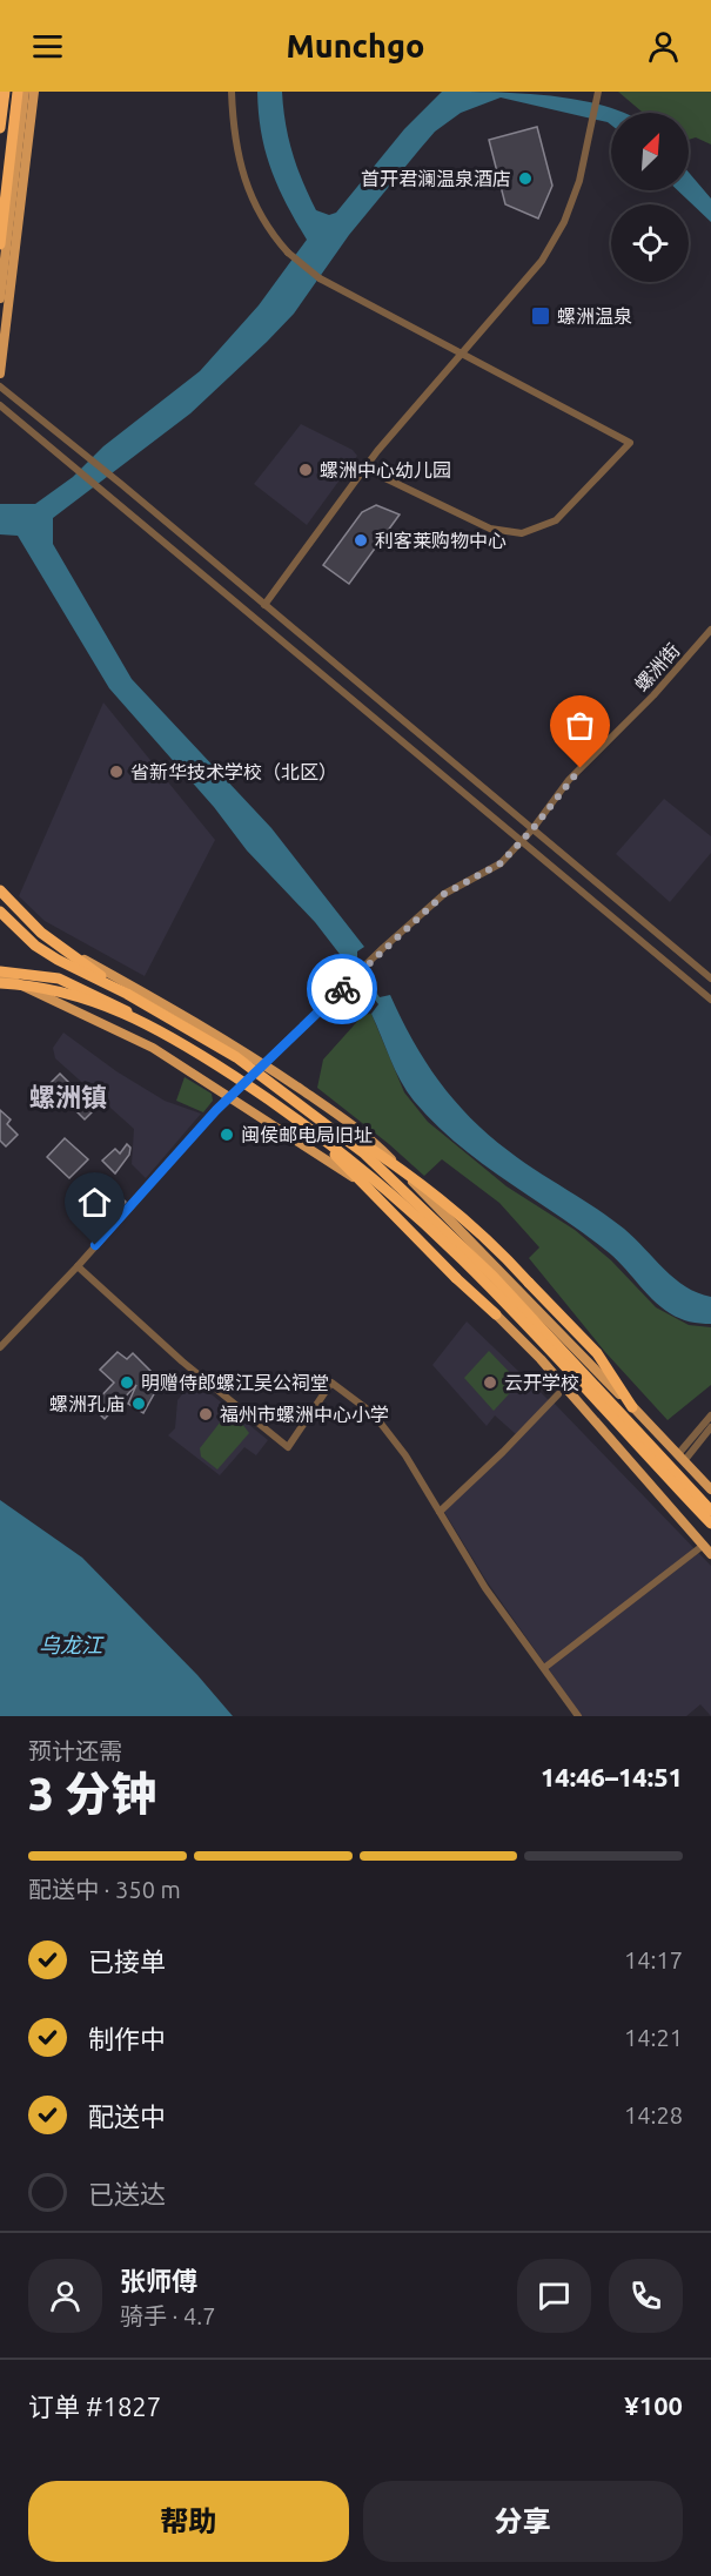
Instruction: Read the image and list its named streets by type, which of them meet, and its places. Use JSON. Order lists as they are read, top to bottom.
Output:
{
  "streets": {
    "street": ["螺洲街"]
  },
  "districts": ["螺洲镇"],
  "water": ["乌龙江"],
  "places": {
    "other": [
      "首开君澜温泉酒店",
      "螺洲中心幼儿园",
      "利客莱购物中心",
      "省新华技术学校（北区）",
      "闽侯邮电局旧址",
      "明赠侍郎螺江吴公祠堂",
      "云开学校",
      "螺洲孔庙",
      "福州市螺洲中心小学"
    ],
    "transit": ["螺洲温泉"]
  },
  "north": "top right",
  "page": {
    "header": "Munchgo",
    "heading": ["3 分钟", "预计还需", "14:46–14:51"],
    "panel": [
      "张师傅",
      "骑手 · 4.7",
      "订单 #1827",
      "¥100"
    ],
    "bar": "配送中 · 350 m",
    "list": [
      ["已接单", "14:17"],
      ["制作中", "14:21"],
      ["配送中", "14:28"],
      "已送达"
    ],
    "buttons": ["帮助", "分享"]
  }
}
